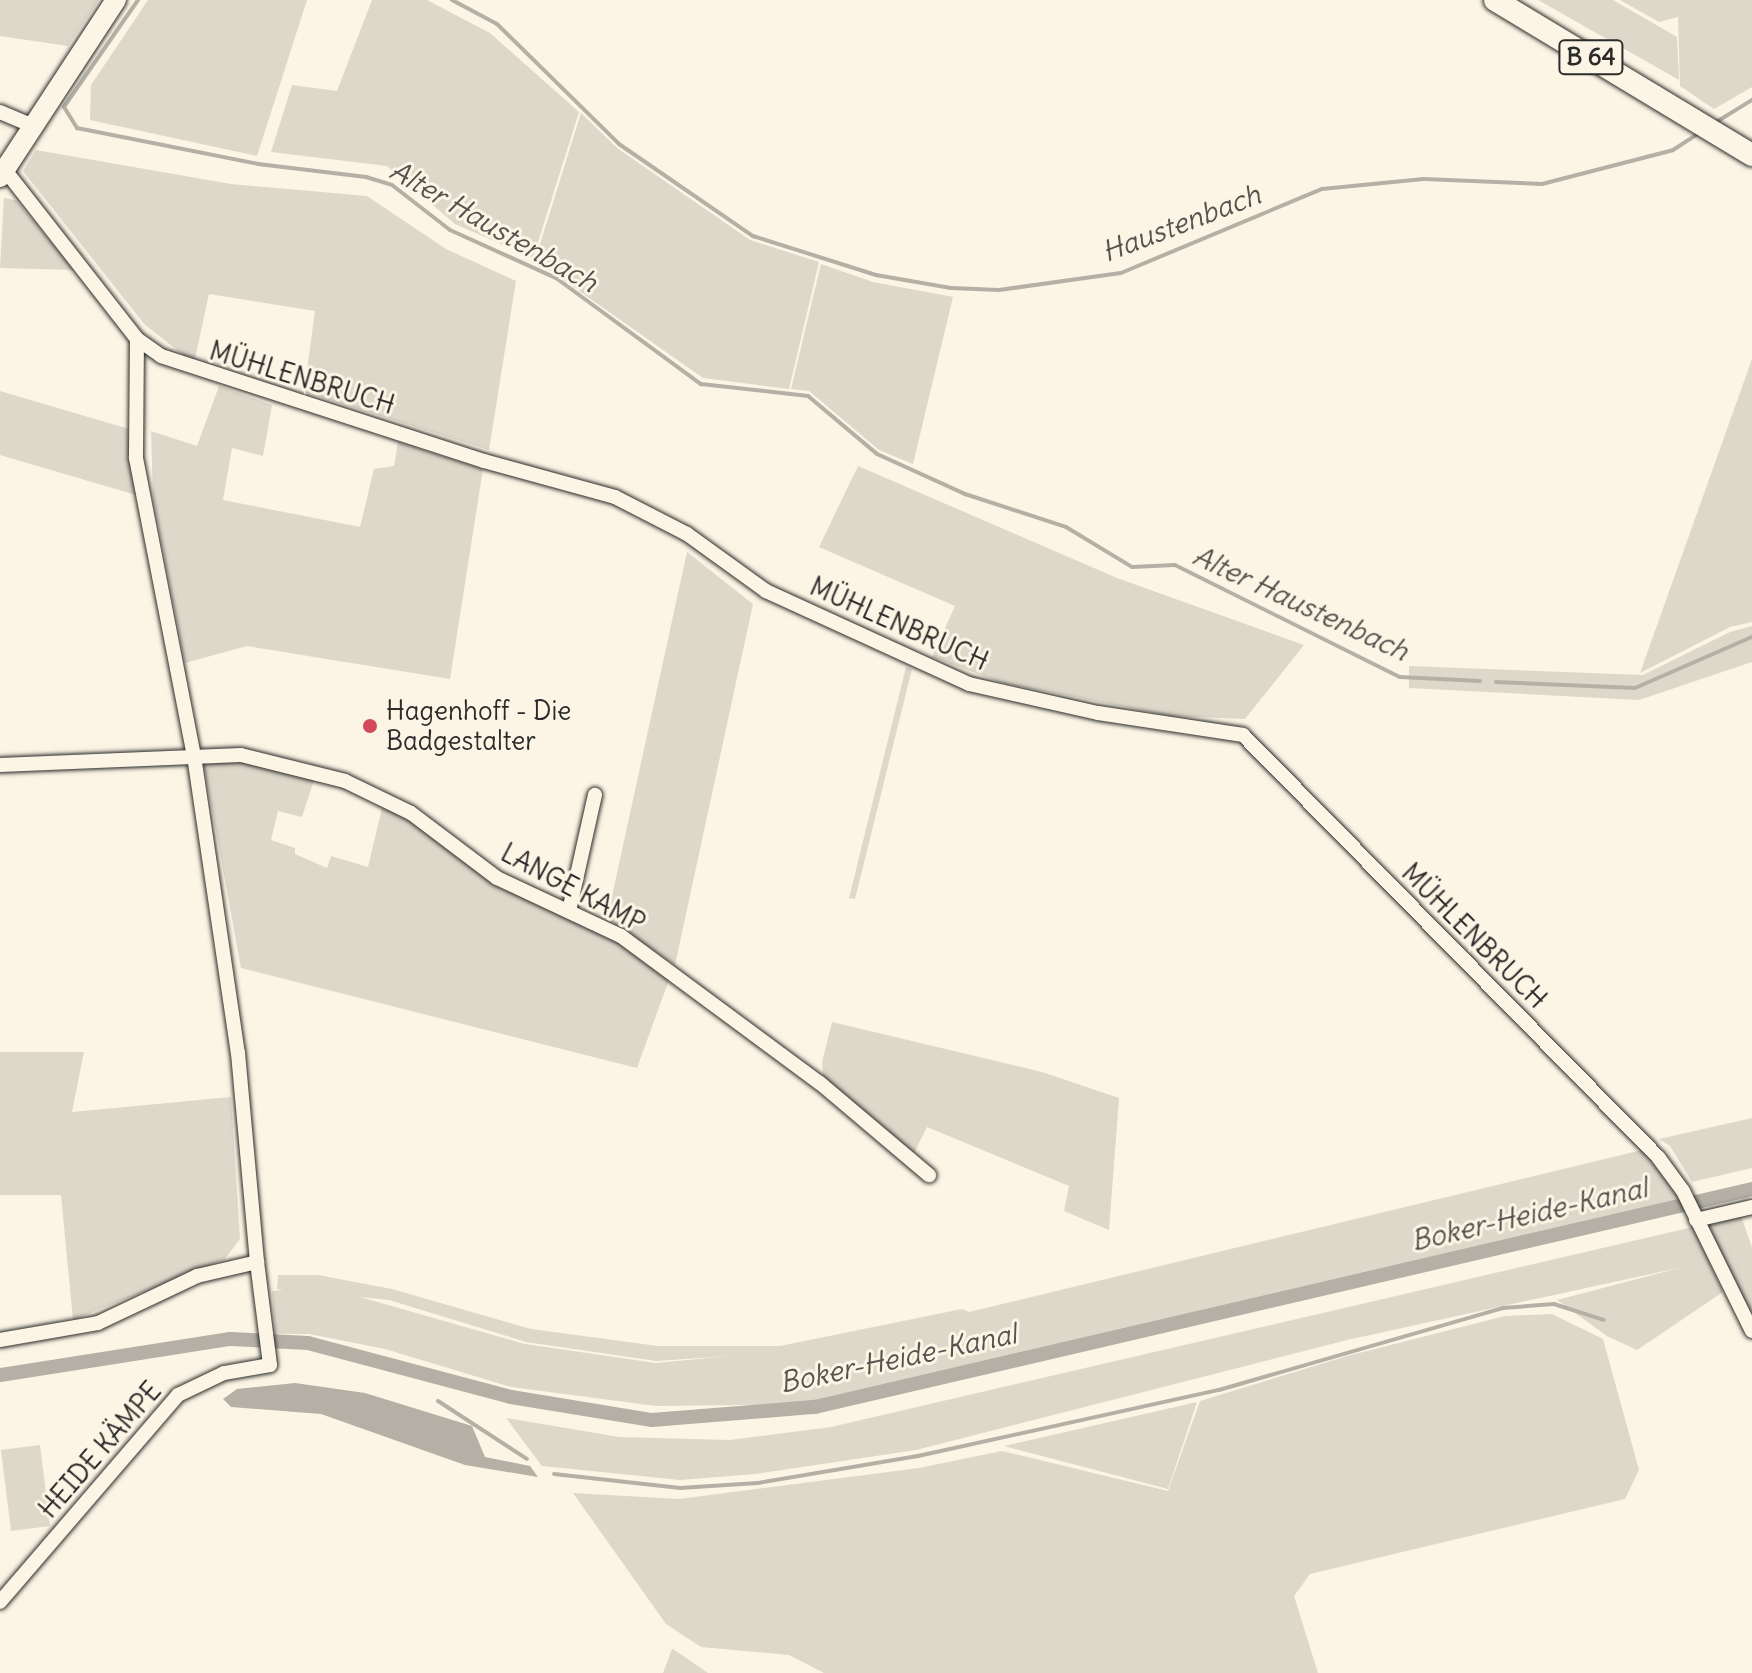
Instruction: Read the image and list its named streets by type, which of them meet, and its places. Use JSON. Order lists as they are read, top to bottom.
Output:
{
  "streets": {
    "main road": ["B 64"],
    "street": ["MÜHLENBRUCH", "LANGE KAMP", "HEIDE KÄMPE"]
  },
  "water": ["Haustenbach", "Alter Haustenbach", "Boker-Heide-Kanal"],
  "places": ["Hagenhoff - Die Badgestalter"]
}
